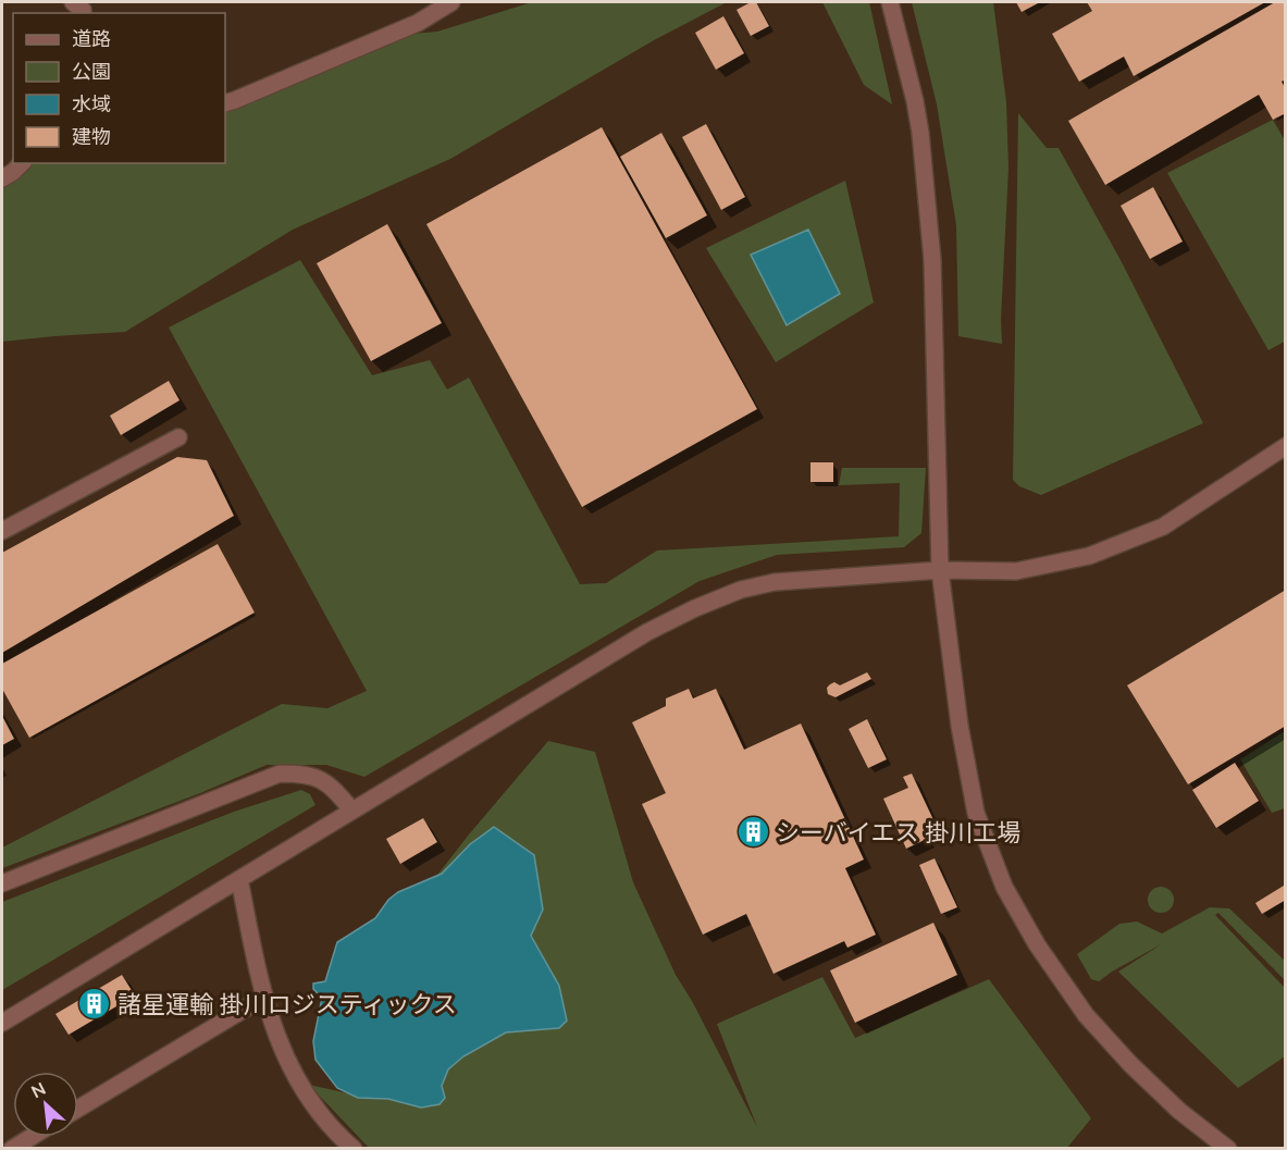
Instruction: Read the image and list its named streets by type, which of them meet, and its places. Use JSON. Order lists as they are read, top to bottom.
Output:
{
  "places": {
    "building": ["シーバイエス 掛川工場", "諸星運輸 掛川ロジスティックス"]
  },
  "legend": [
    "道路",
    "公園",
    "水域",
    "建物"
  ],
  "north": "top left"
}
